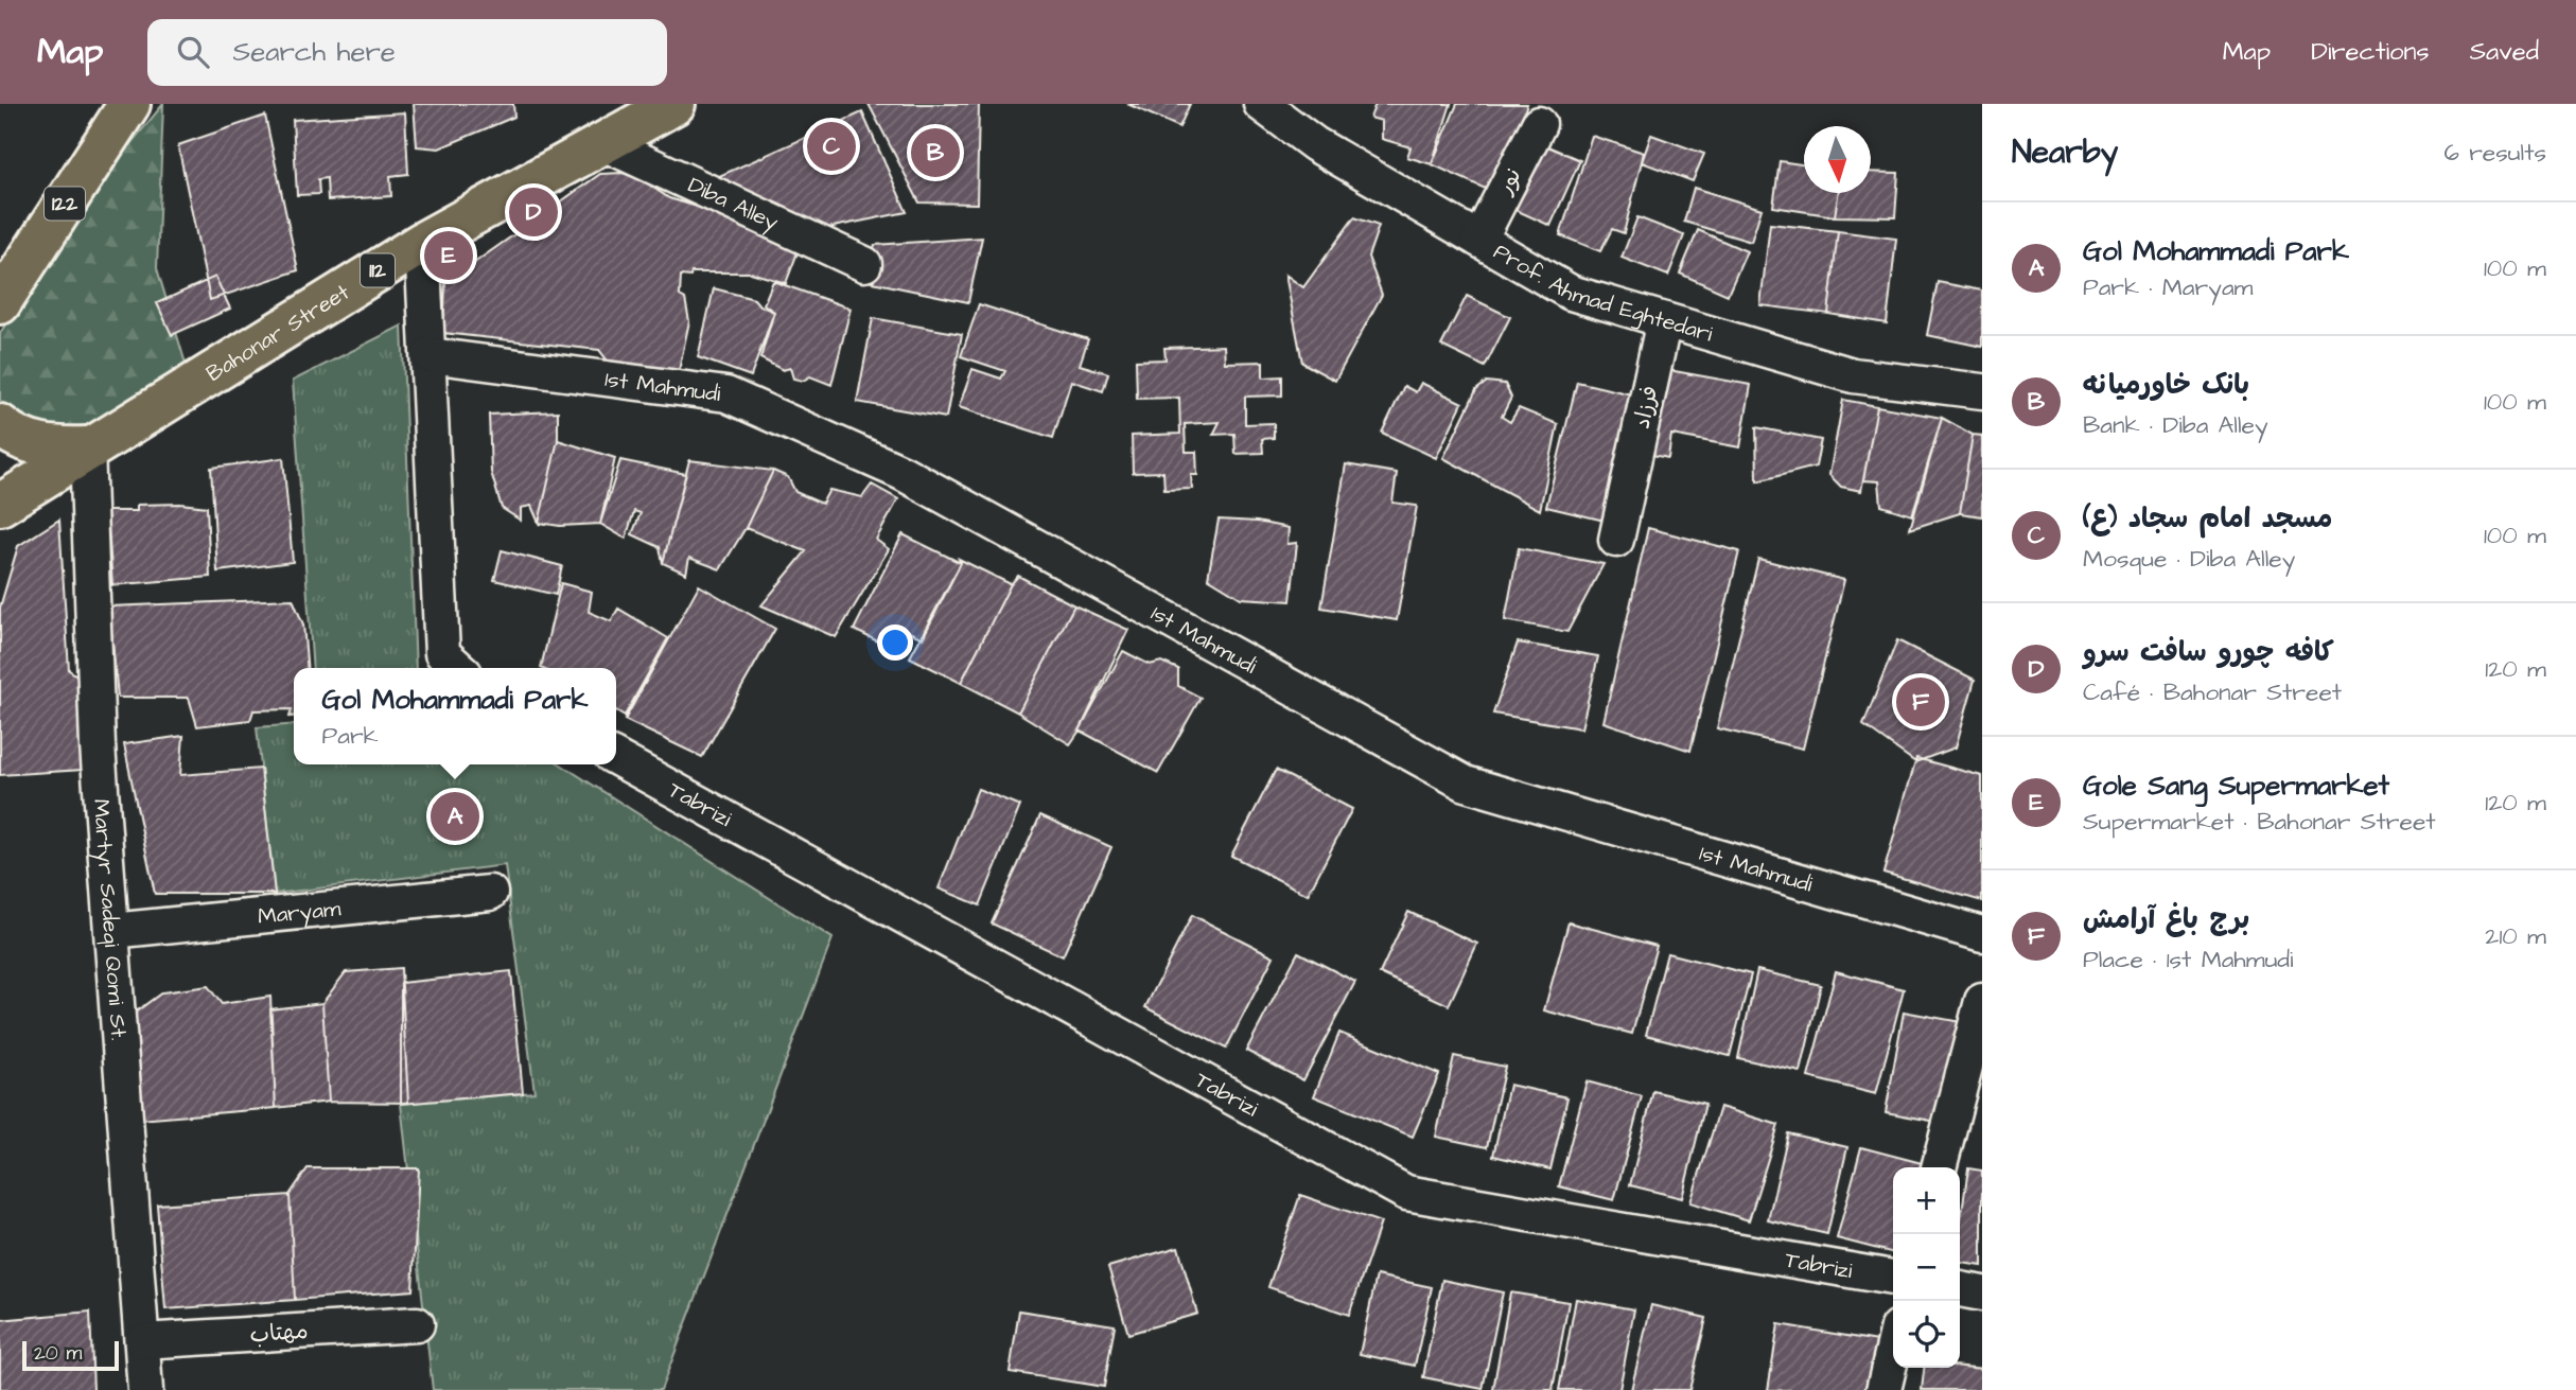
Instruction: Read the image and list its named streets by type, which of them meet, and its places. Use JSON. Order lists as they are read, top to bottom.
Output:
{
  "streets": {
    "main road": ["122", "112", "Bahonar Street"],
    "street": [
      "نور",
      "Diba Alley",
      "Prof. Ahmad Eghtedari",
      "1st Mahmudi",
      "فرزاد",
      "Tabrizi",
      "Maryam",
      "Martyr Sadeqi Qomi St.",
      "مهتاب"
    ]
  },
  "crossings": [
    ["نور", "Prof. Ahmad Eghtedari"],
    ["Diba Alley", "Bahonar Street"],
    ["Prof. Ahmad Eghtedari", "فرزاد"],
    ["Bahonar Street", "Martyr Sadeqi Qomi St."],
    ["Maryam", "Martyr Sadeqi Qomi St."],
    ["Martyr Sadeqi Qomi St.", "مهتاب"]
  ],
  "scale_bar": "20 m",
  "north": "bottom",
  "page": {
    "header": "Map",
    "search": "Search here",
    "nav": ["Map", "Directions", "Saved"],
    "heading": ["Nearby", "6 results"],
    "pins": [
      "C",
      "B",
      "D",
      "E",
      "F",
      "A"
    ],
    "list": [
      {
        "mark": "A",
        "name": "Gol Mohammadi Park",
        "note": "Park · Maryam",
        "value": "100 m"
      },
      {
        "mark": "B",
        "name": "بانک خاورمیانه",
        "note": "Bank · Diba Alley",
        "value": "100 m"
      },
      {
        "mark": "C",
        "name": "مسجد امام سجاد (ع)",
        "note": "Mosque · Diba Alley",
        "value": "100 m"
      },
      {
        "mark": "D",
        "name": "کافه چورو سافت سرو",
        "note": "Café · Bahonar Street",
        "value": "120 m"
      },
      {
        "mark": "E",
        "name": "Gole Sang Supermarket",
        "note": "Supermarket · Bahonar Street",
        "value": "120 m"
      },
      {
        "mark": "F",
        "name": "برج باغ آرامش",
        "note": "Place · 1st Mahmudi",
        "value": "210 m"
      }
    ],
    "popup": ["Gol Mohammadi Park", "Park"],
    "map_buttons": ["+", "−"],
    "scale": "20 m"
  }
}
